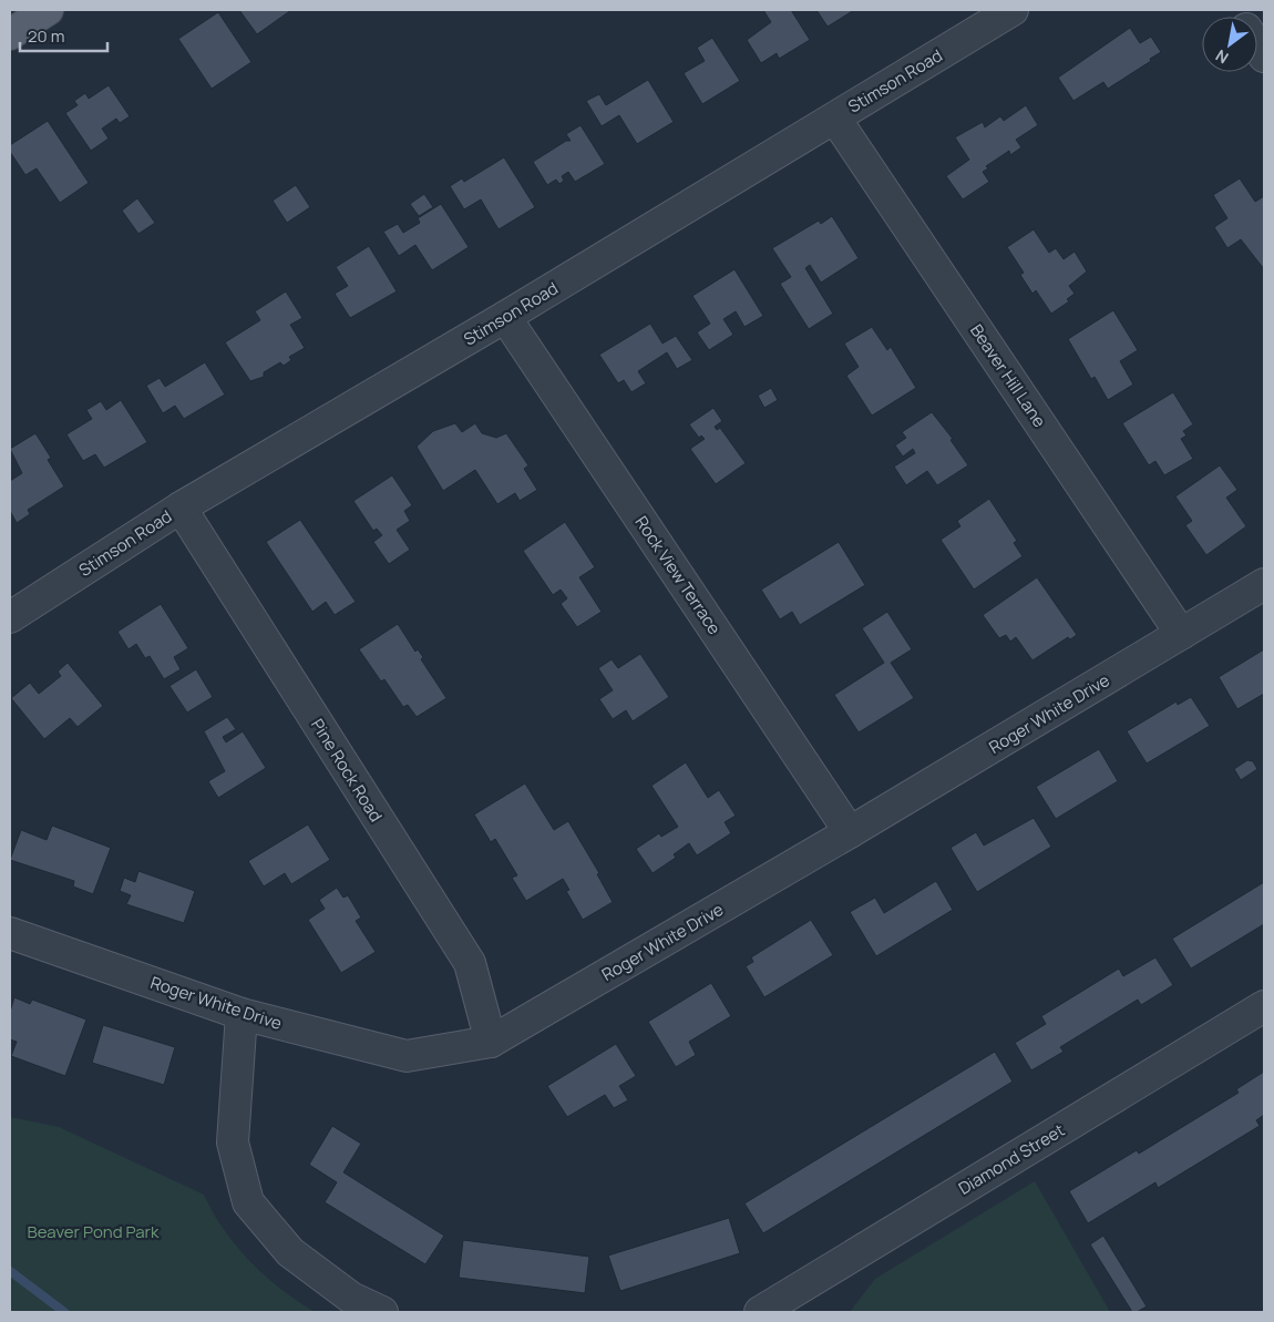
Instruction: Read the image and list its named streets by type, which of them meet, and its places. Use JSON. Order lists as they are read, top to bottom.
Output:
{
  "streets": {
    "street": [
      "Stimson Road",
      "Beaver Hill Lane",
      "Rock View Terrace",
      "Roger White Drive",
      "Pine Rock Road",
      "Diamond Street"
    ]
  },
  "crossings": [
    ["Stimson Road", "Beaver Hill Lane"],
    ["Stimson Road", "Rock View Terrace"],
    ["Stimson Road", "Pine Rock Road"],
    ["Beaver Hill Lane", "Roger White Drive"],
    ["Rock View Terrace", "Roger White Drive"],
    ["Roger White Drive", "Pine Rock Road"]
  ],
  "parks": ["Beaver Pond Park"],
  "scale_bar": "20 m",
  "north": "bottom left"
}
